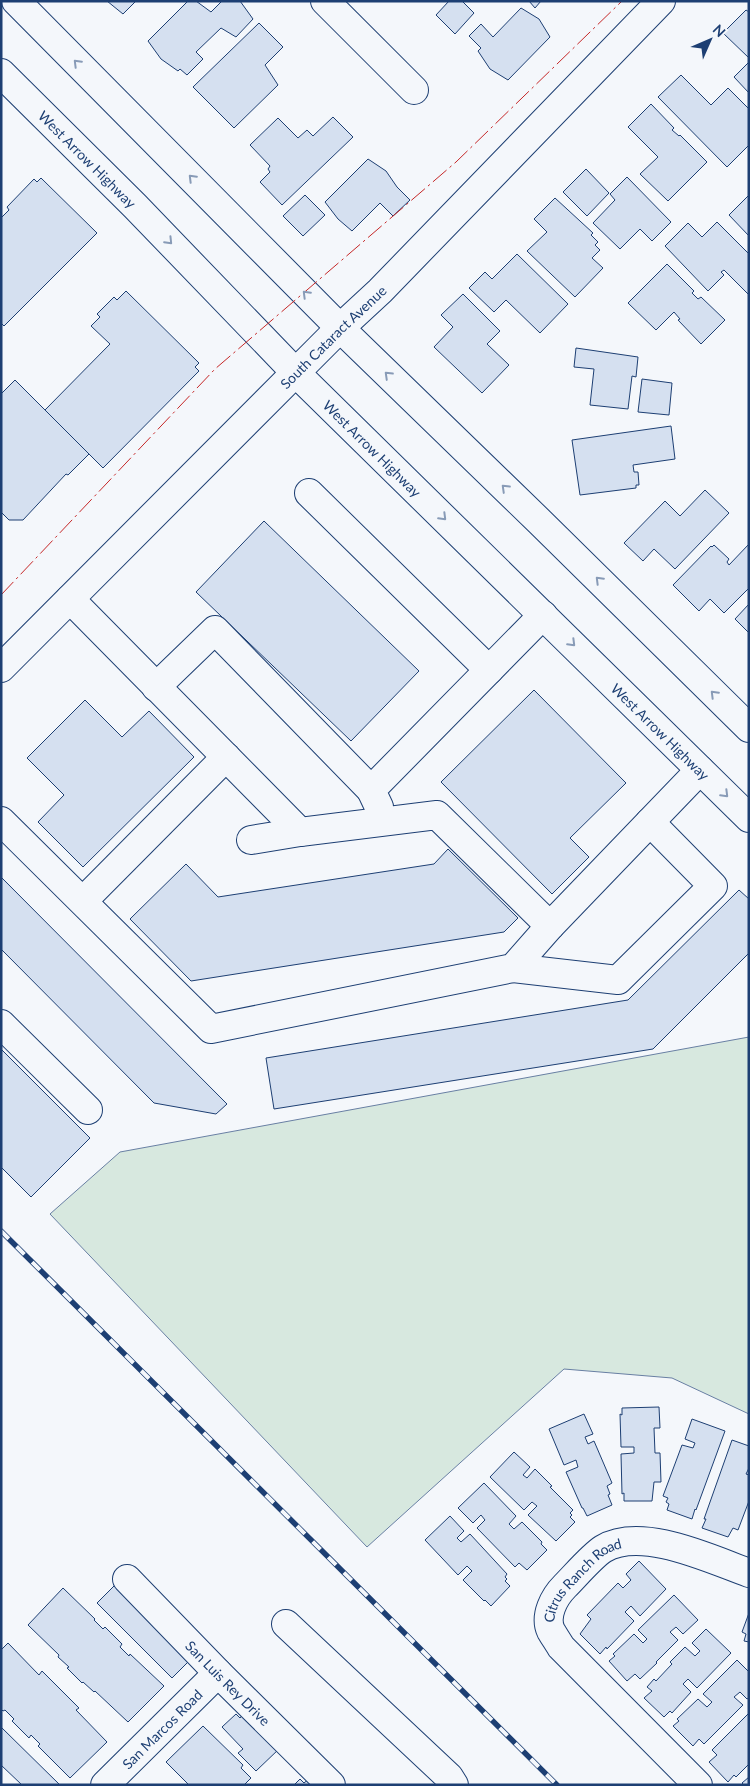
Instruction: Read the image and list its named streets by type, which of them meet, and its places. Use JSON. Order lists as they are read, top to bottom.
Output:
{
  "streets": {
    "main road": [
      "West Arrow Highway",
      "South Cataract Avenue",
      "Citrus Ranch Road",
      "San Luis Rey Drive",
      "San Marcos Road"
    ]
  },
  "crossings": [
    ["West Arrow Highway", "South Cataract Avenue"],
    ["San Luis Rey Drive", "San Marcos Road"]
  ],
  "north": "top right"
}
